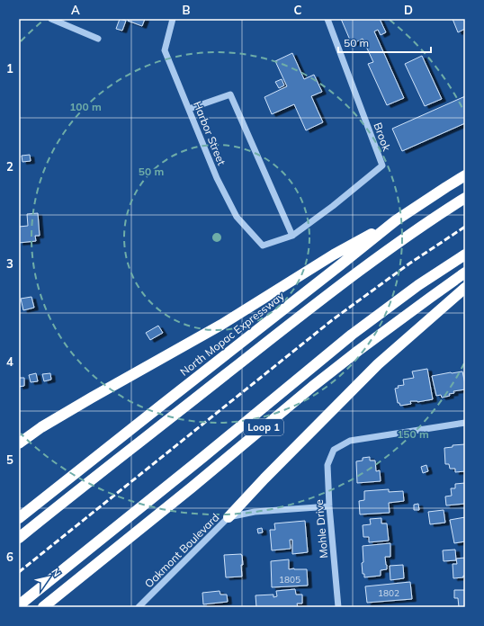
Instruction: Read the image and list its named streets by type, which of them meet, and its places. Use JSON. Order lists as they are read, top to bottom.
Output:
{
  "streets": {
    "highway": ["North Mopac Expressway", "Loop 1"],
    "street": [
      "Harbor Street",
      "Brook",
      "Mohle Drive",
      "Oakmont Boulevard"
    ]
  },
  "crossings": [
    ["Harbor Street", "Brook"],
    ["Mohle Drive", "Oakmont Boulevard"]
  ],
  "house_numbers": ["1805", "1802"],
  "scale_bar": "50 m",
  "north": "top right",
  "grid": {
    "columns": [
      "A",
      "B",
      "C",
      "D"
    ],
    "rows": [
      "1",
      "2",
      "3",
      "4",
      "5",
      "6"
    ]
  },
  "rings": ["100 m", "50 m", "150 m"]
}
